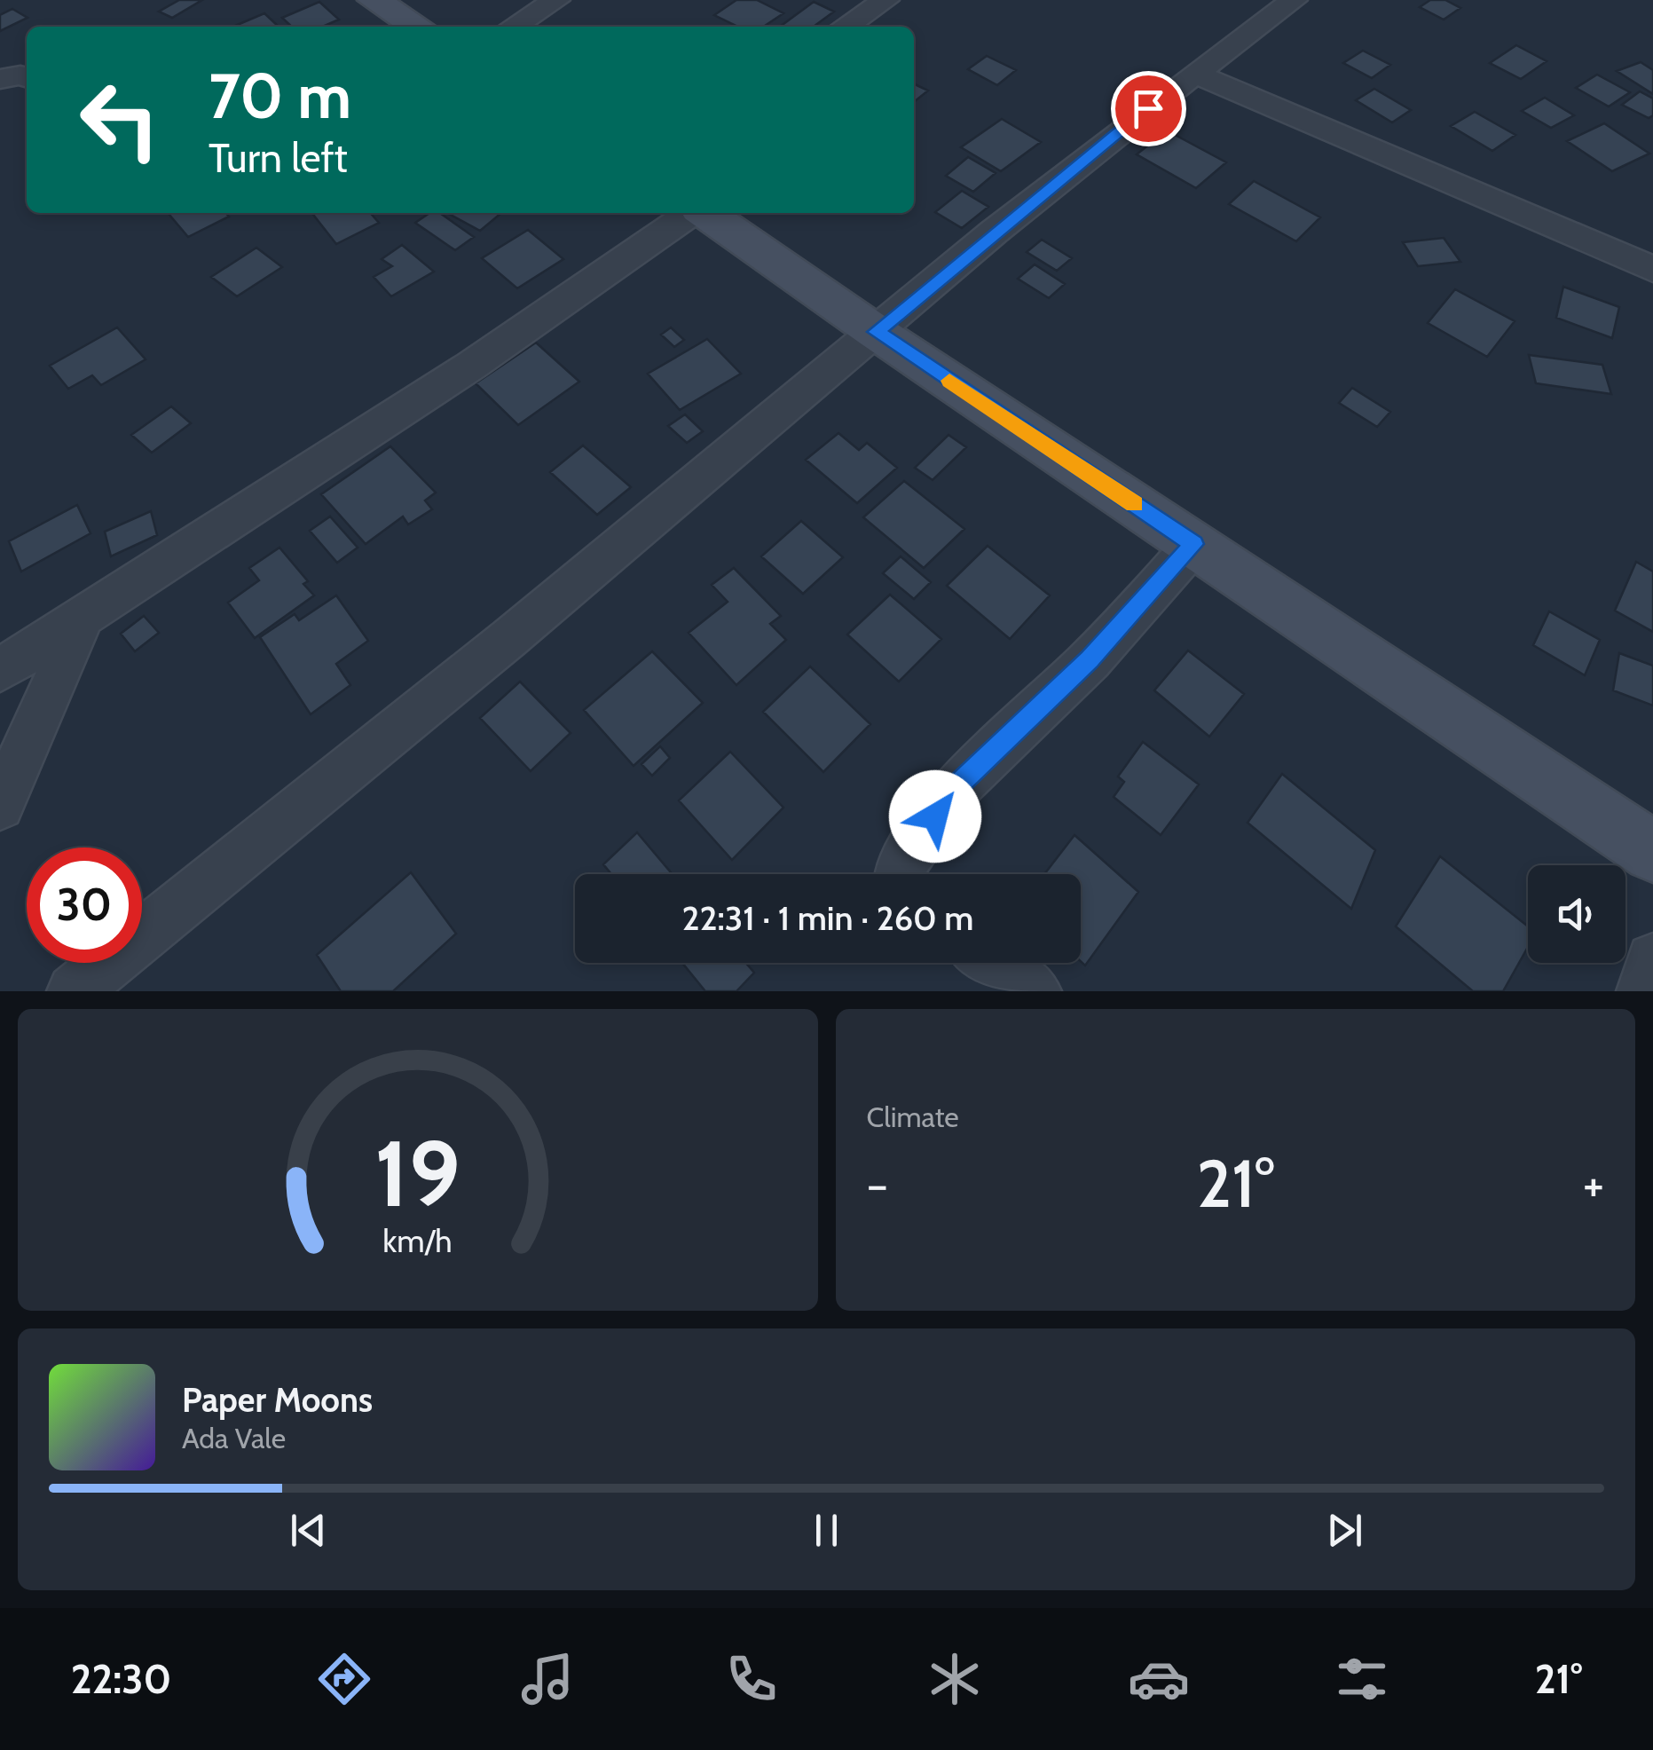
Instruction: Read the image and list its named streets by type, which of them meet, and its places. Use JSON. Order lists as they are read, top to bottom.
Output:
{
  "page": {
    "turn": ["70 m", "Turn left"],
    "limit": "30",
    "trip": "22:31 · 1 min · 260 m",
    "tile": "Climate",
    "heat": ["−", "21°", "+"],
    "song": ["Paper Moons", "Ada Vale"],
    "tabs": ["22:30", "21°"],
    "gauge": ["19", "km/h"]
  }
}
